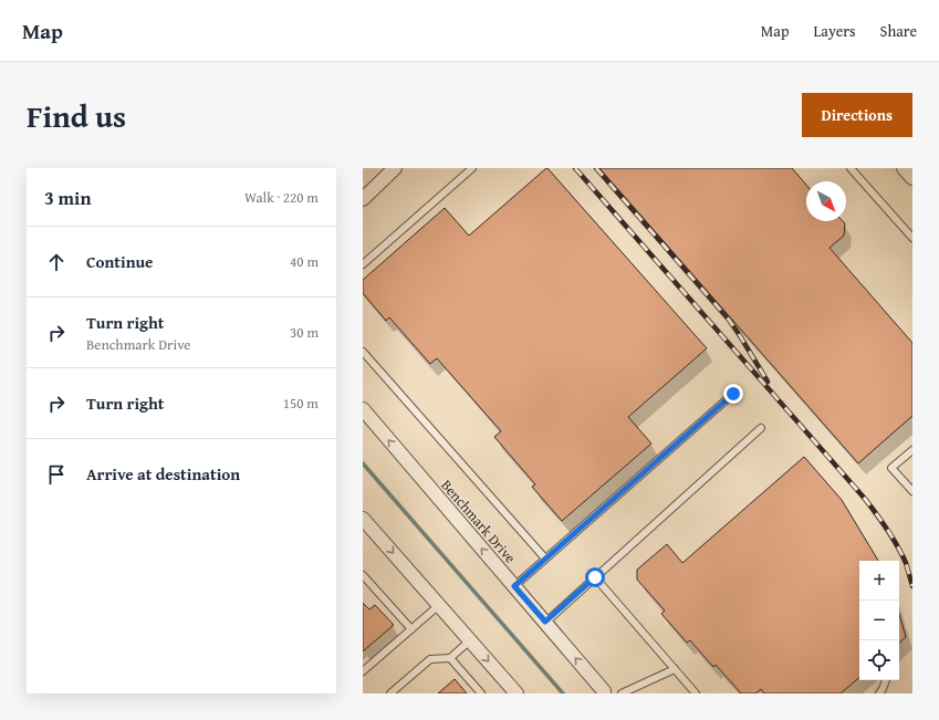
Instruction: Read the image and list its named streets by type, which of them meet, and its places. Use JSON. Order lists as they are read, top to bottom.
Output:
{
  "streets": {
    "street": ["Benchmark Drive"]
  },
  "north": "bottom right",
  "page": {
    "header": "Map",
    "nav": ["Map", "Layers", "Share"],
    "title": "Find us",
    "buttons": "Directions",
    "heading": ["3 min", "Walk · 220 m"],
    "list": [
      ["Continue", "40 m"],
      ["Turn right", "Benchmark Drive", "30 m"],
      ["Turn right", "150 m"],
      "Arrive at destination"
    ],
    "map_buttons": ["+", "−"]
  }
}
